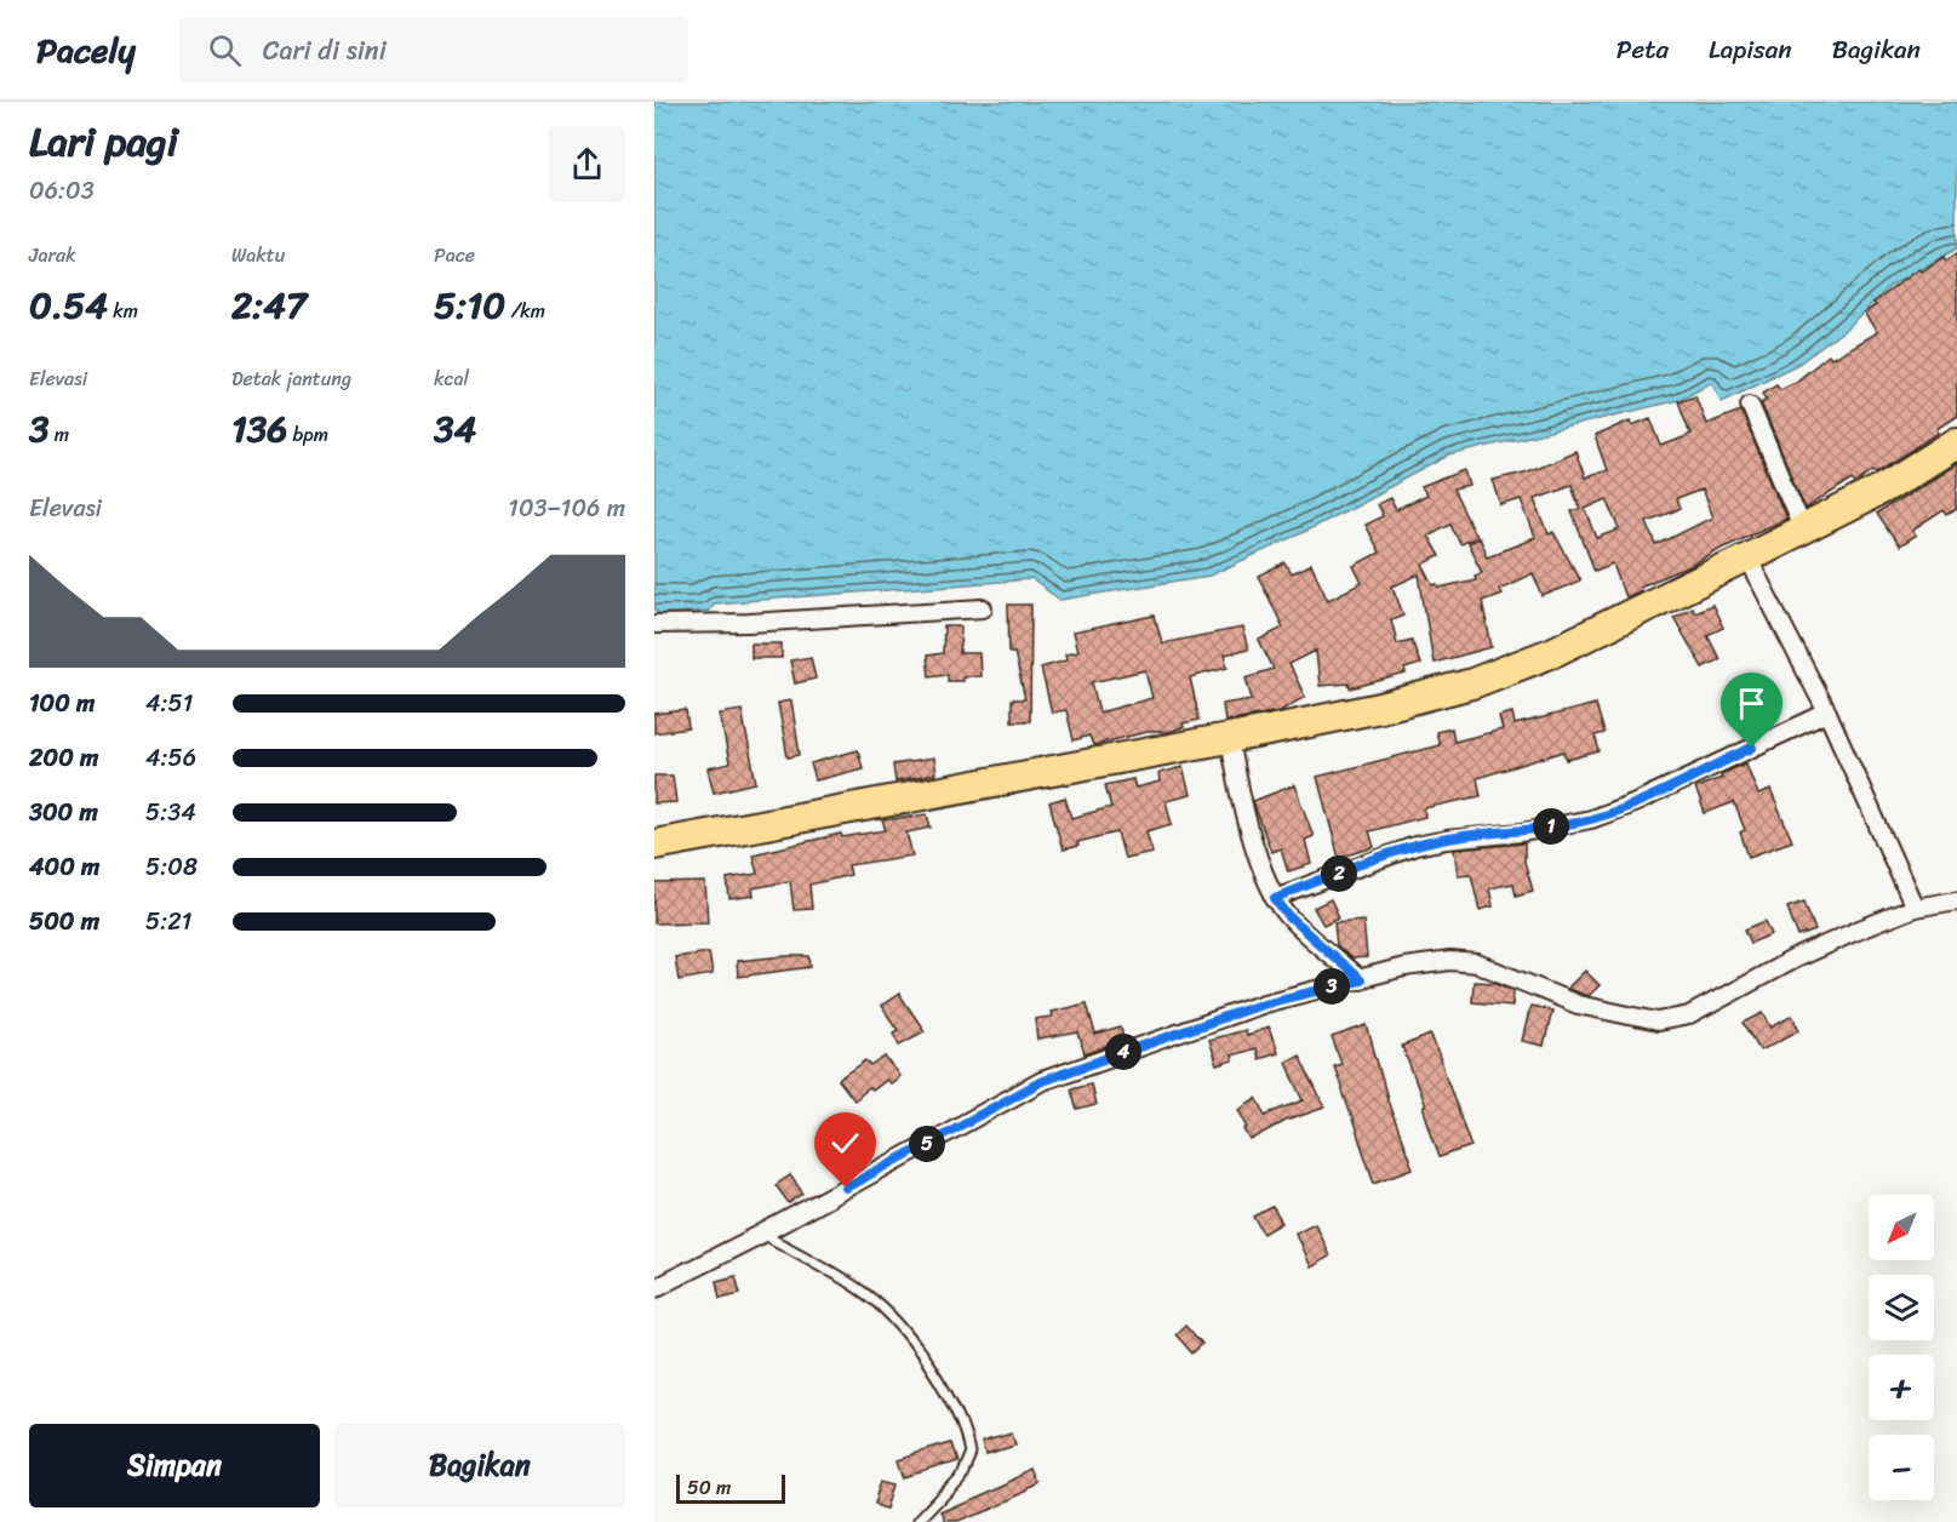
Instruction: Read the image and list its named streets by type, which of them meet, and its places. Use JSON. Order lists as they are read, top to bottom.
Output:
{
  "scale_bar": "50 m",
  "north": "bottom left",
  "page": {
    "header": "Pacely",
    "search": "Cari di sini",
    "nav": ["Peta", "Lapisan", "Bagikan"],
    "heading": ["Lari pagi", "06:03"],
    "stats": [
      ["Jarak", "0.54 km"],
      ["Waktu", "2:47"],
      ["Pace", "5:10 /km"],
      ["Elevasi", "3 m"],
      ["Detak jantung", "136 bpm"],
      ["kcal", "34"]
    ],
    "chart": ["Elevasi", "103–106 m"],
    "list": [
      {
        "name": "100 m",
        "note": "4:51"
      },
      {
        "name": "200 m",
        "note": "4:56"
      },
      {
        "name": "300 m",
        "note": "5:34"
      },
      {
        "name": "400 m",
        "note": "5:08"
      },
      {
        "name": "500 m",
        "note": "5:21"
      }
    ],
    "pins": [
      "1",
      "2",
      "3",
      "4",
      "5"
    ],
    "map_buttons": ["+", "−"],
    "buttons": ["Simpan", "Bagikan"],
    "scale": "50 m"
  }
}
